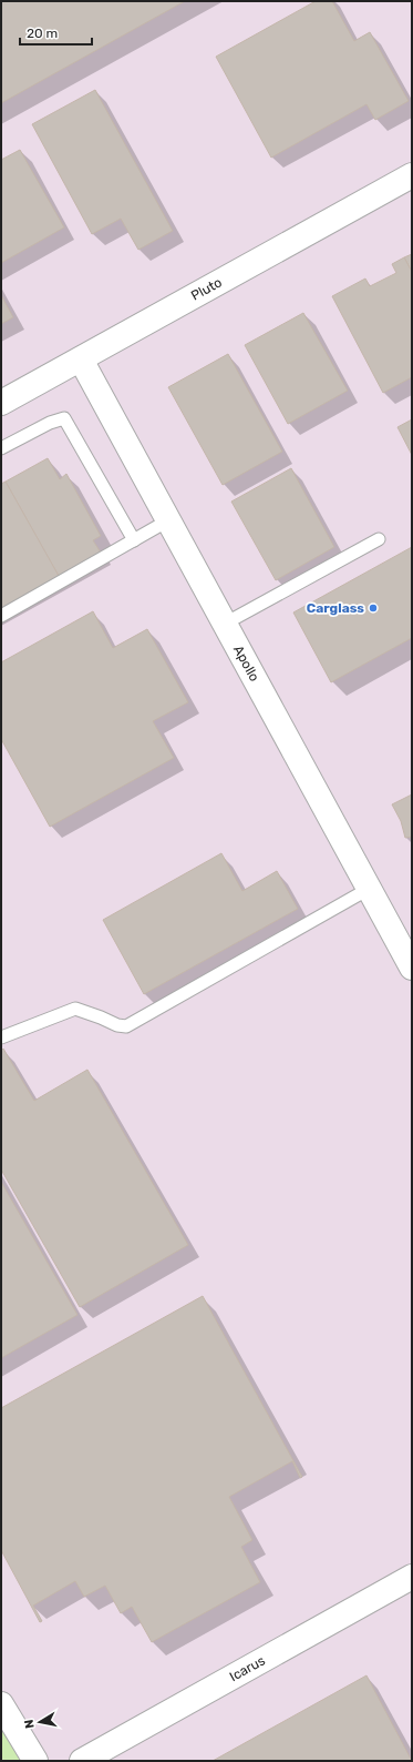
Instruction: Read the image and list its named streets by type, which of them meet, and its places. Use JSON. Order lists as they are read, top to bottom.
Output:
{
  "streets": {
    "street": ["Pluto", "Apollo", "Icarus"]
  },
  "crossings": [
    ["Pluto", "Apollo"]
  ],
  "places": ["Carglass"],
  "scale_bar": "20 m",
  "north": "left"
}
